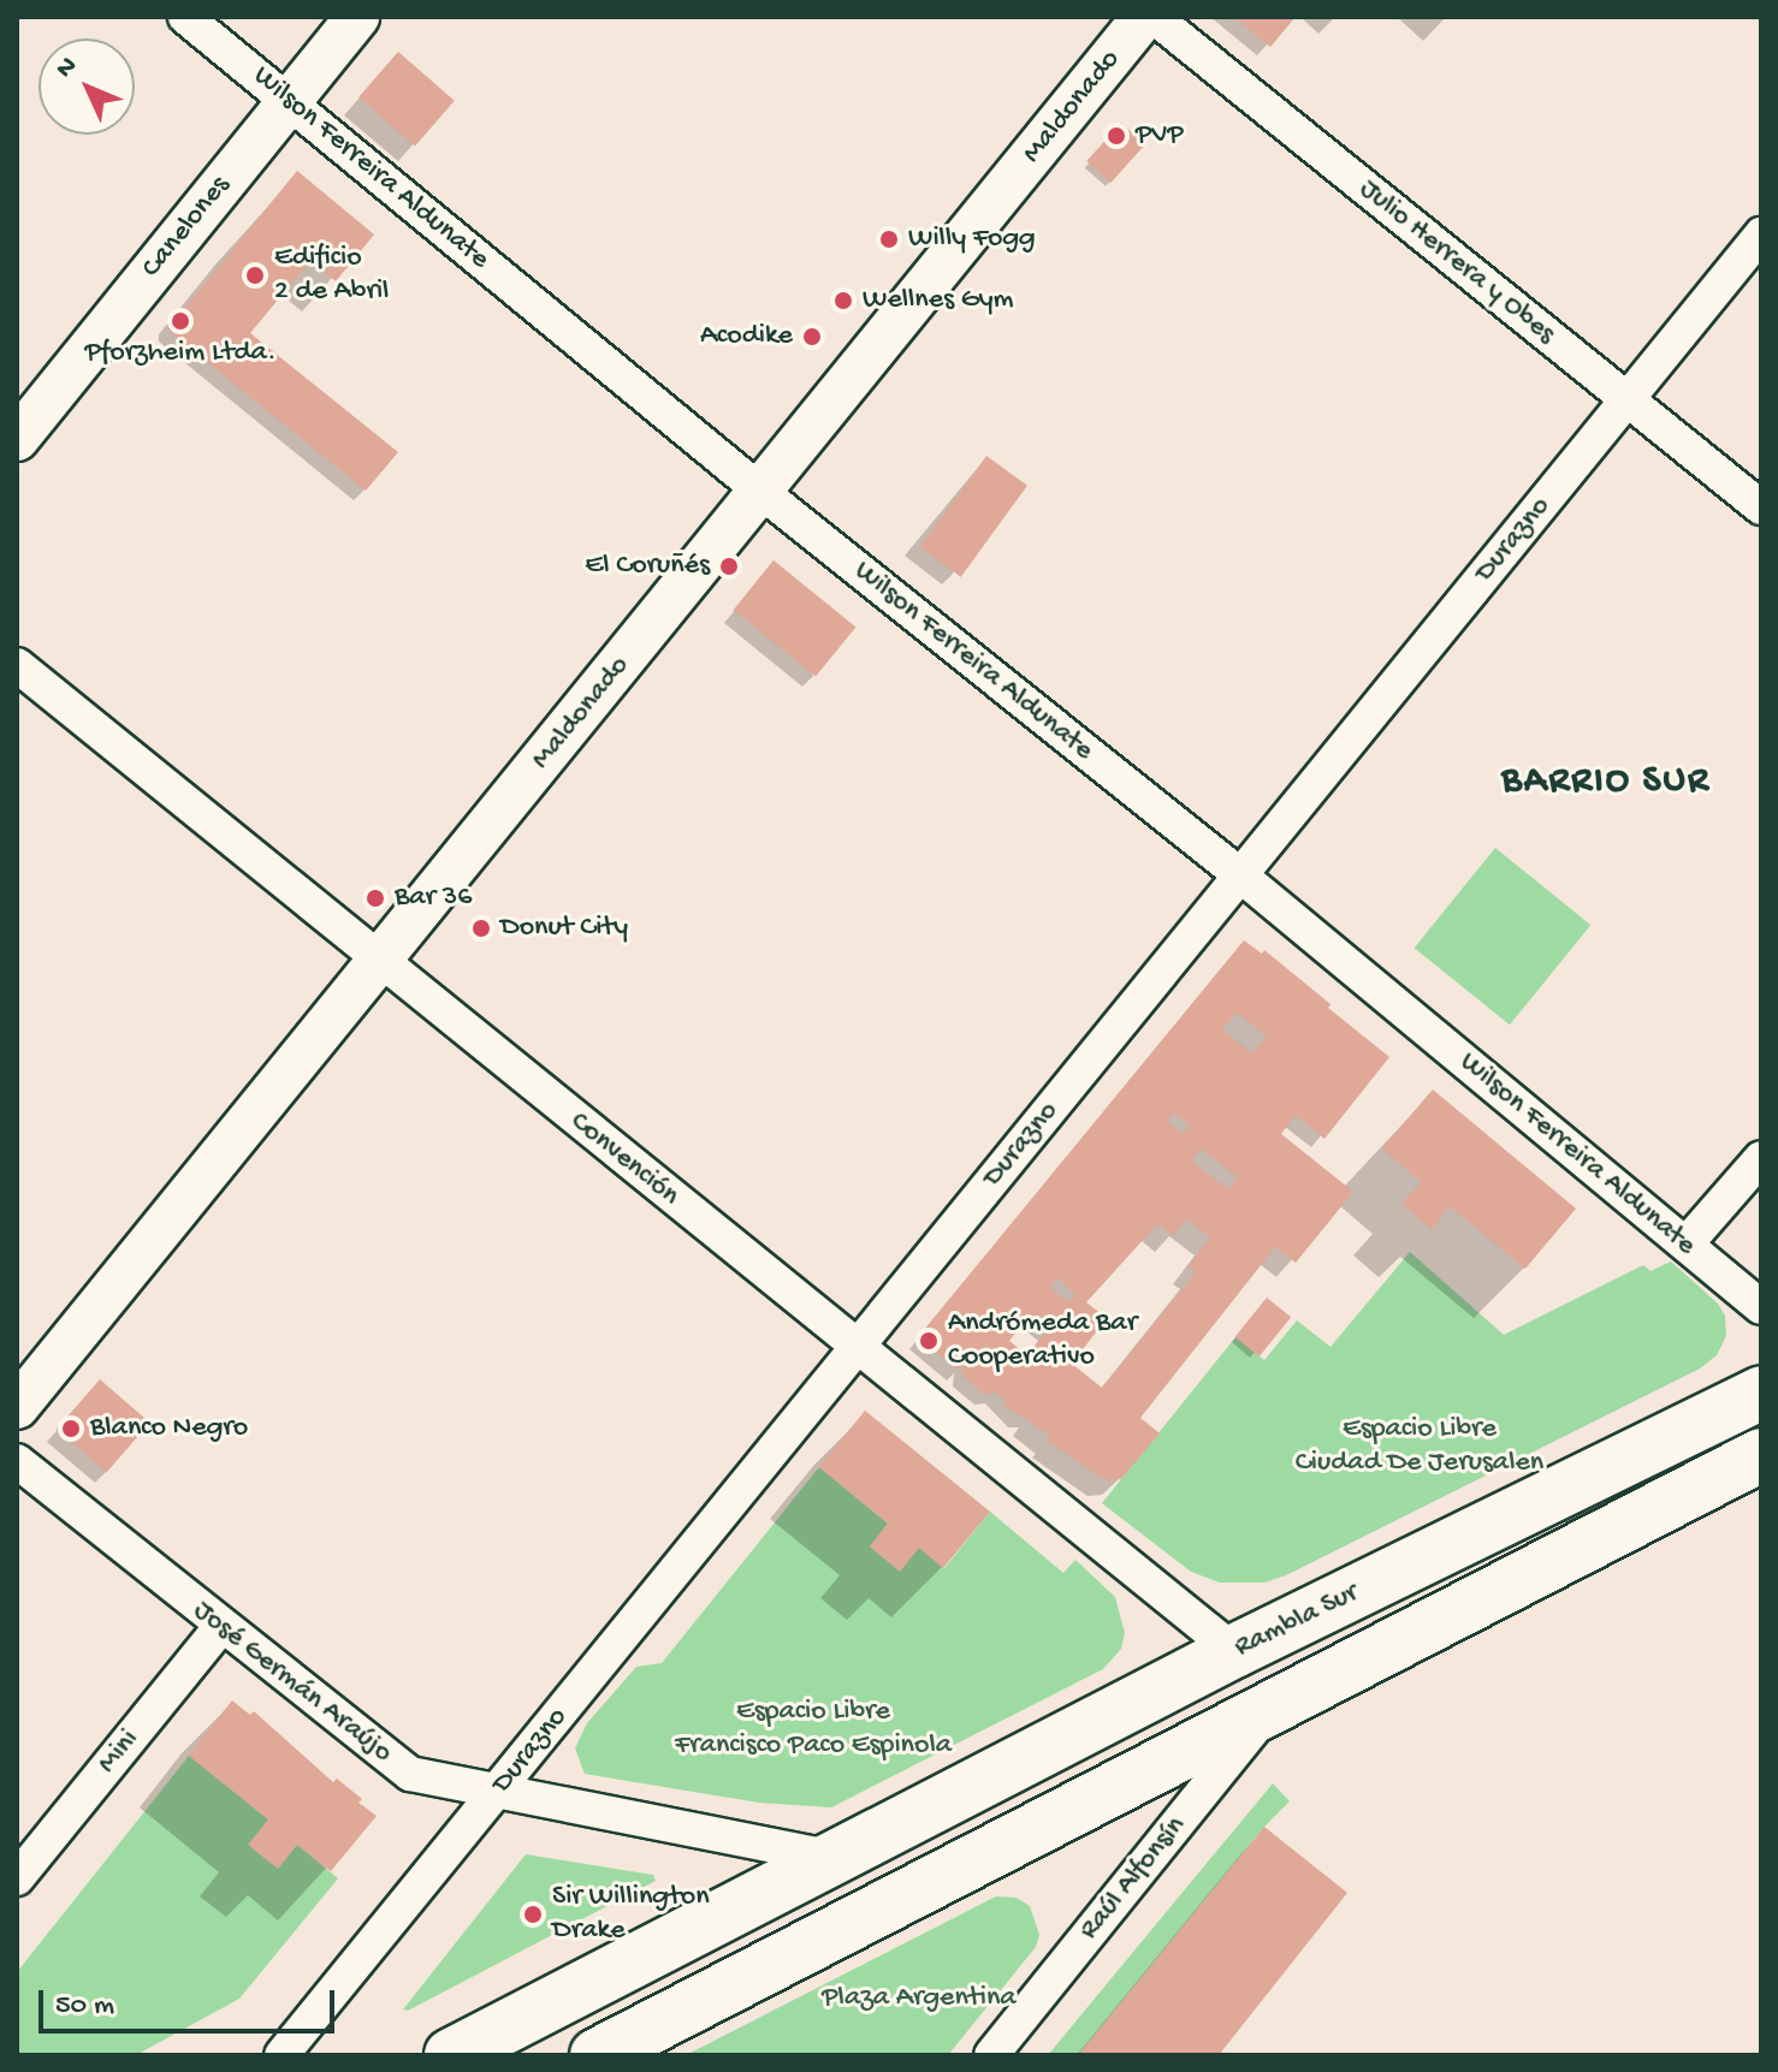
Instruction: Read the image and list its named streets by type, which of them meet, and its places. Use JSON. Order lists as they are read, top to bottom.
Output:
{
  "streets": {
    "main road": ["Rambla Sur"],
    "street": [
      "Maldonado",
      "Wilson Ferreira Aldunate",
      "Canelones",
      "Julio Herrera y Obes",
      "Durazno",
      "Convención",
      "José Germán Araújo",
      "Mini",
      "Raúl Alfonsín"
    ]
  },
  "crossings": [
    ["Maldonado", "Wilson Ferreira Aldunate"],
    ["Maldonado", "Convención"],
    ["Wilson Ferreira Aldunate", "Canelones"],
    ["Wilson Ferreira Aldunate", "Durazno"],
    ["Julio Herrera y Obes", "Durazno"],
    ["Durazno", "Convención"],
    ["Durazno", "José Germán Araújo"],
    ["Convención", "Rambla Sur"],
    ["Rambla Sur", "José Germán Araújo"],
    ["José Germán Araújo", "Mini"]
  ],
  "districts": ["BARRIO SUR"],
  "parks": ["Espacio Libre Ciudad De Jerusalen", "Espacio Libre Francisco Paco Espinola", "Plaza Argentina"],
  "places": [
    "PVP",
    "Willy Fogg",
    "Edificio 2 de Abril",
    "Wellnes Gym",
    "Pforzheim Ltda.",
    "Acodike",
    "El Coruñés",
    "Bar 36",
    "Donut City",
    "Andrómeda Bar Cooperativo",
    "Blanco Negro",
    "Sir Willington Drake"
  ],
  "scale_bar": "50 m",
  "north": "top left"
}
